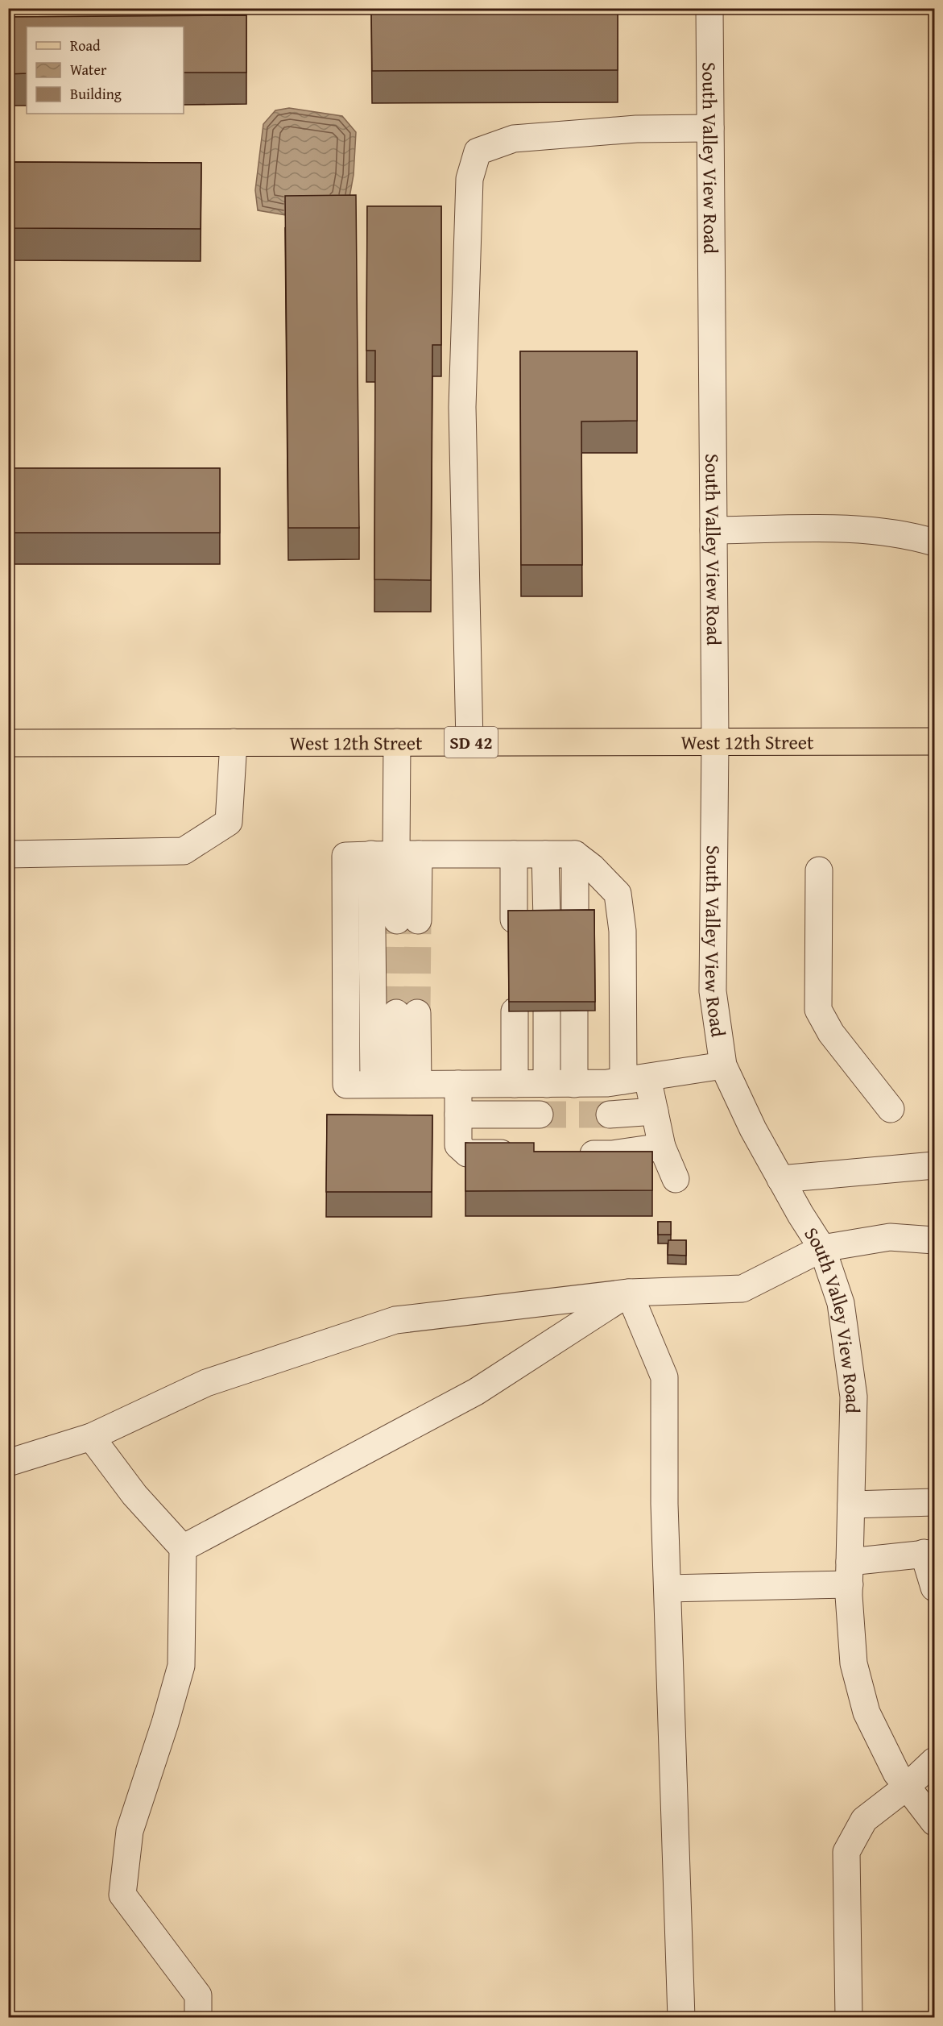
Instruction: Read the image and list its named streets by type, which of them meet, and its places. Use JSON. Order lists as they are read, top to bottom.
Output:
{
  "streets": {
    "main road": ["West 12th Street", "SD 42"],
    "street": ["South Valley View Road"]
  },
  "crossings": [
    ["South Valley View Road", "West 12th Street"]
  ],
  "legend": ["Road", "Water", "Building"]
}
